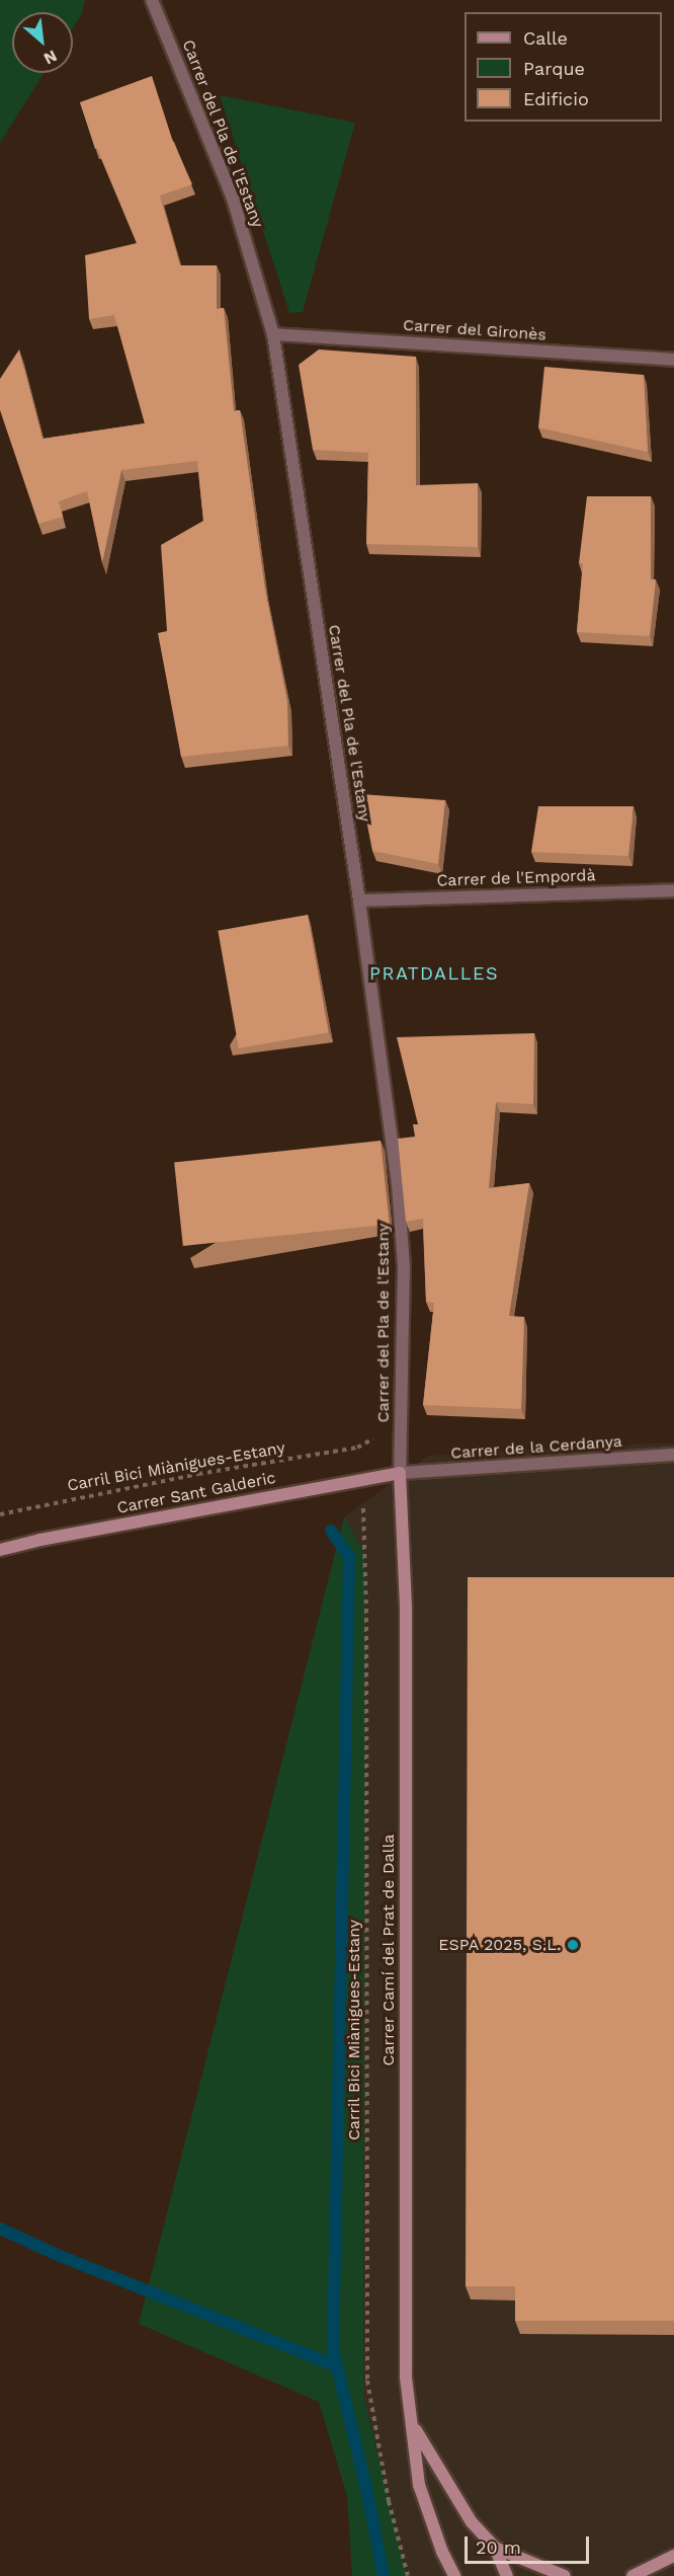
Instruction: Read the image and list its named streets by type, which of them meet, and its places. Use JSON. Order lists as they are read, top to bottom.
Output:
{
  "streets": {
    "street": [
      "Carrer del Pla de l'Estany",
      "Carrer del Gironès",
      "Carrer de l'Empordà",
      "Carrer de la Cerdanya",
      "Carrer Sant Galderic",
      "Carrer Camí del Prat de Dalla"
    ],
    "path": ["Carril Bici Miànigues-Estany"]
  },
  "crossings": [
    ["Carrer del Pla de l'Estany", "Carrer del Gironès"],
    ["Carrer del Pla de l'Estany", "Carrer de l'Empordà"],
    ["Carrer del Pla de l'Estany", "Carrer de la Cerdanya"],
    ["Carrer del Pla de l'Estany", "Carrer Sant Galderic"],
    ["Carrer del Pla de l'Estany", "Carrer Camí del Prat de Dalla"],
    ["Carrer de la Cerdanya", "Carrer Sant Galderic"],
    ["Carrer de la Cerdanya", "Carrer Camí del Prat de Dalla"],
    ["Carril Bici Miànigues-Estany", "Carrer Sant Galderic"],
    ["Carrer Sant Galderic", "Carrer Camí del Prat de Dalla"]
  ],
  "districts": ["PRATDALLES"],
  "places": ["ESPA 2025, S.L."],
  "legend": ["Calle", "Parque", "Edificio"],
  "scale_bar": "20 m",
  "north": "bottom right"
}
